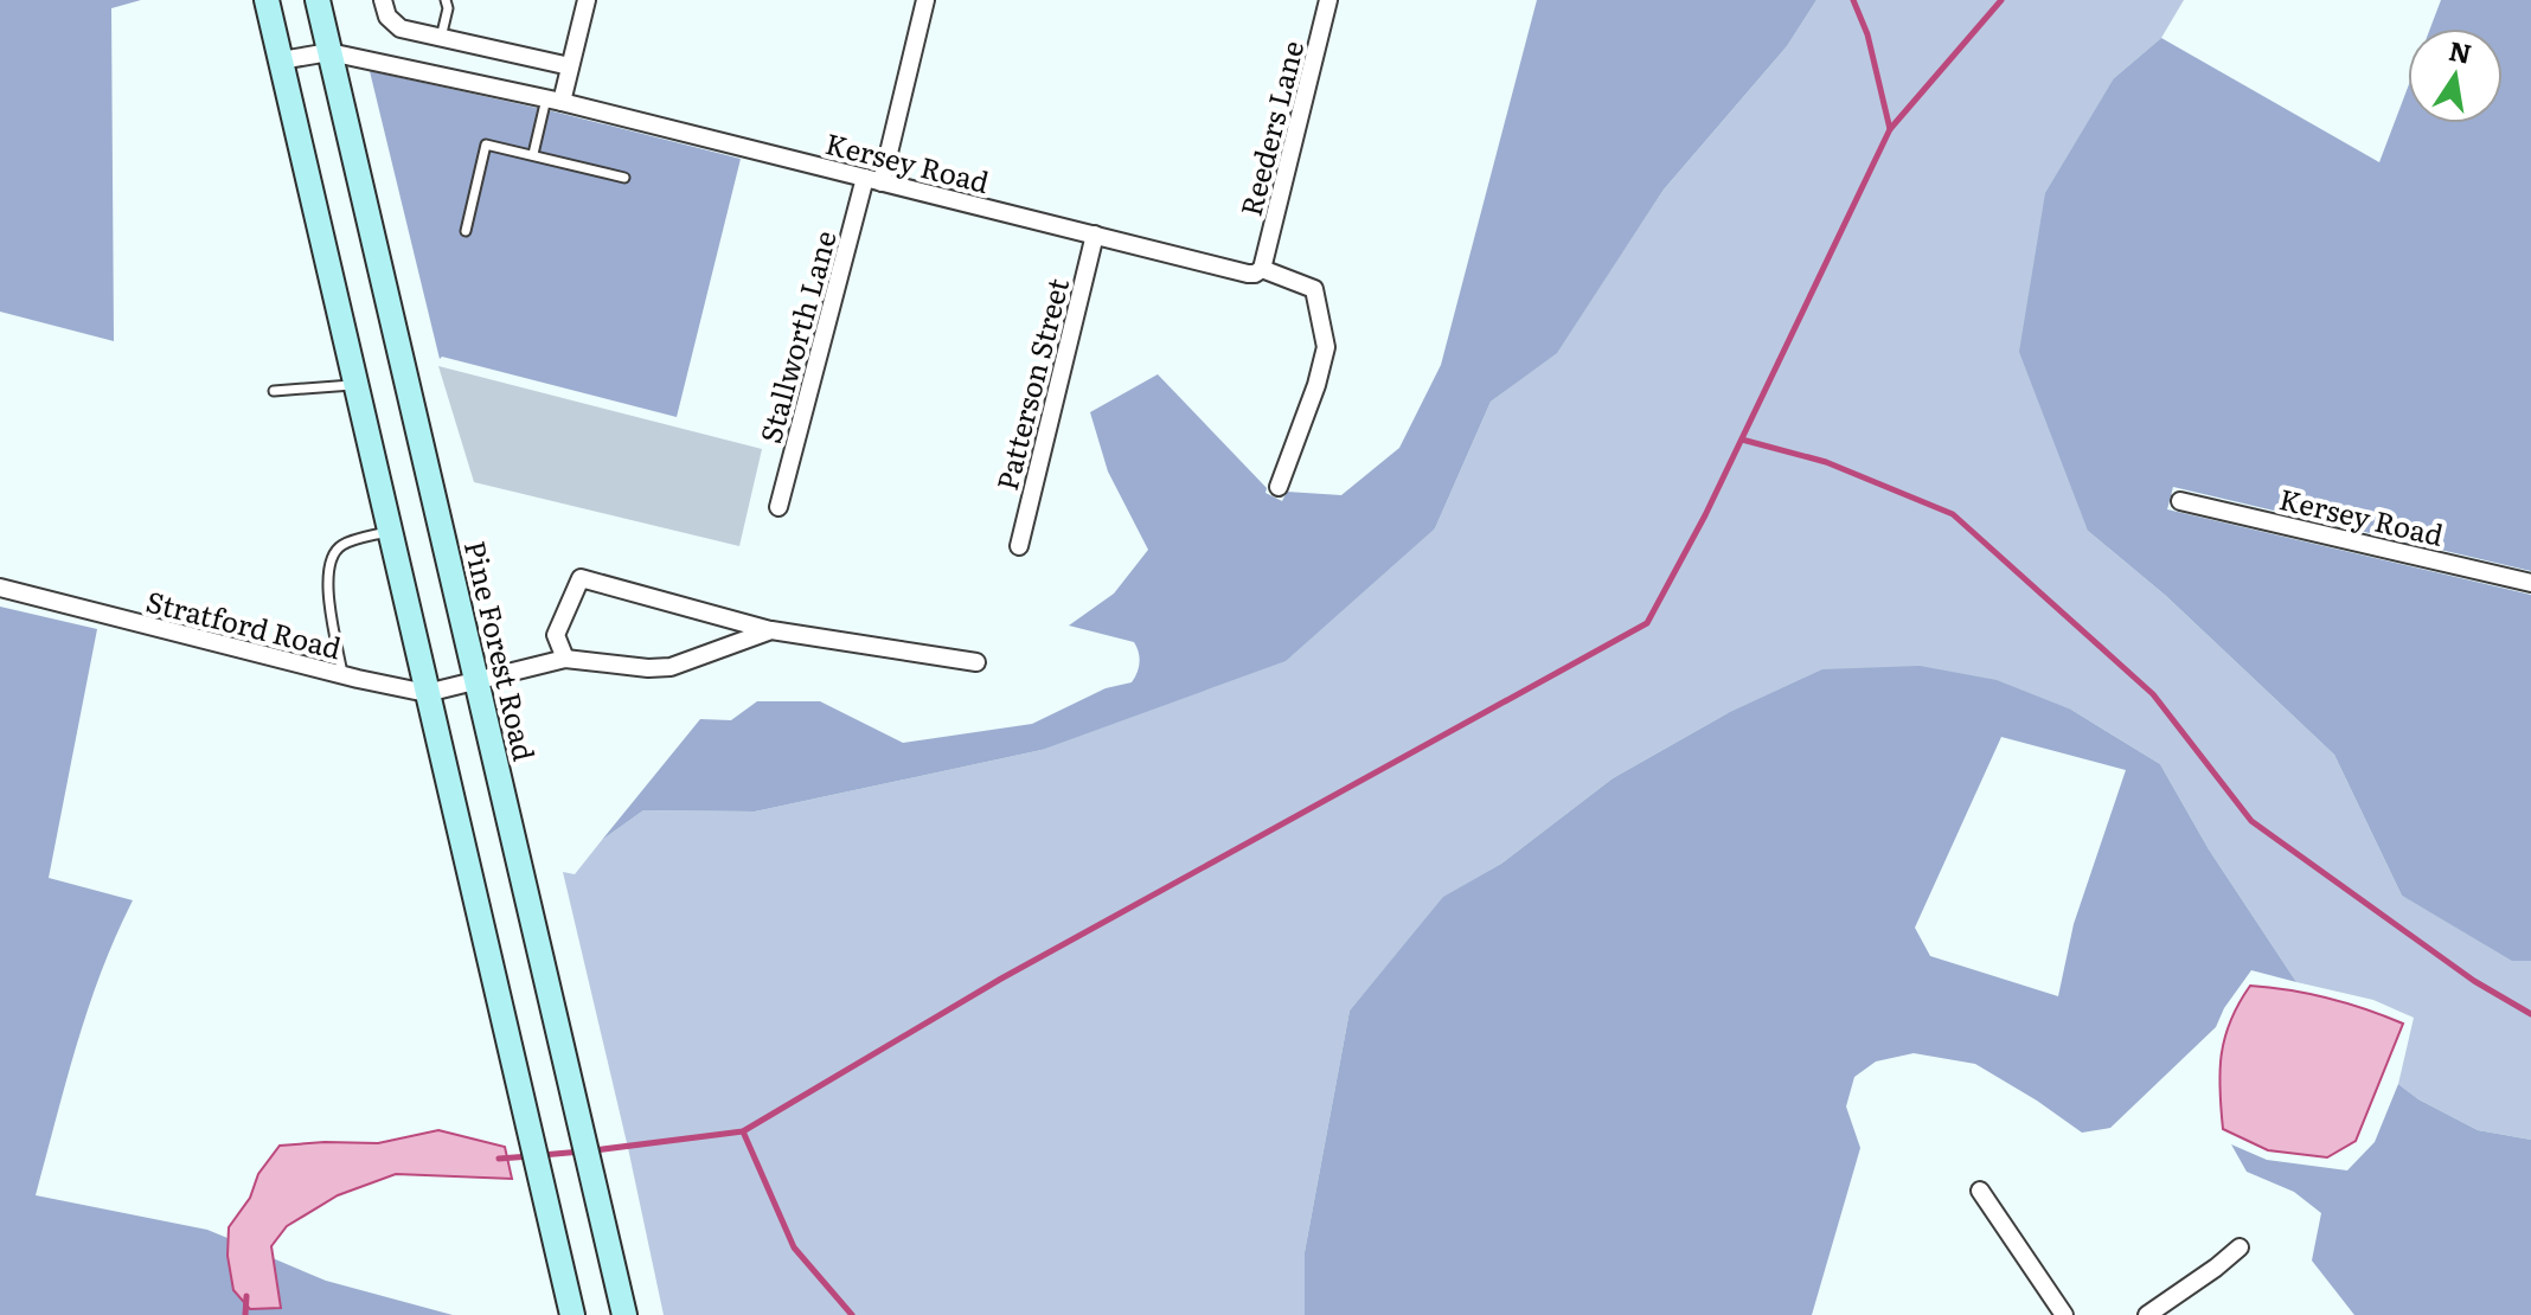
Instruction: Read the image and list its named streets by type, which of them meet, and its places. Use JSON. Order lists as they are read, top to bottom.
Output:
{
  "streets": {
    "main road": ["Pine Forest Road"],
    "street": [
      "Reeders Lane",
      "Kersey Road",
      "Stallworth Lane",
      "Patterson Street",
      "Stratford Road"
    ]
  },
  "crossings": [
    ["Reeders Lane", "Kersey Road"],
    ["Kersey Road", "Stallworth Lane"],
    ["Kersey Road", "Patterson Street"],
    ["Kersey Road", "Pine Forest Road"],
    ["Stratford Road", "Pine Forest Road"]
  ],
  "north": "top"
}
